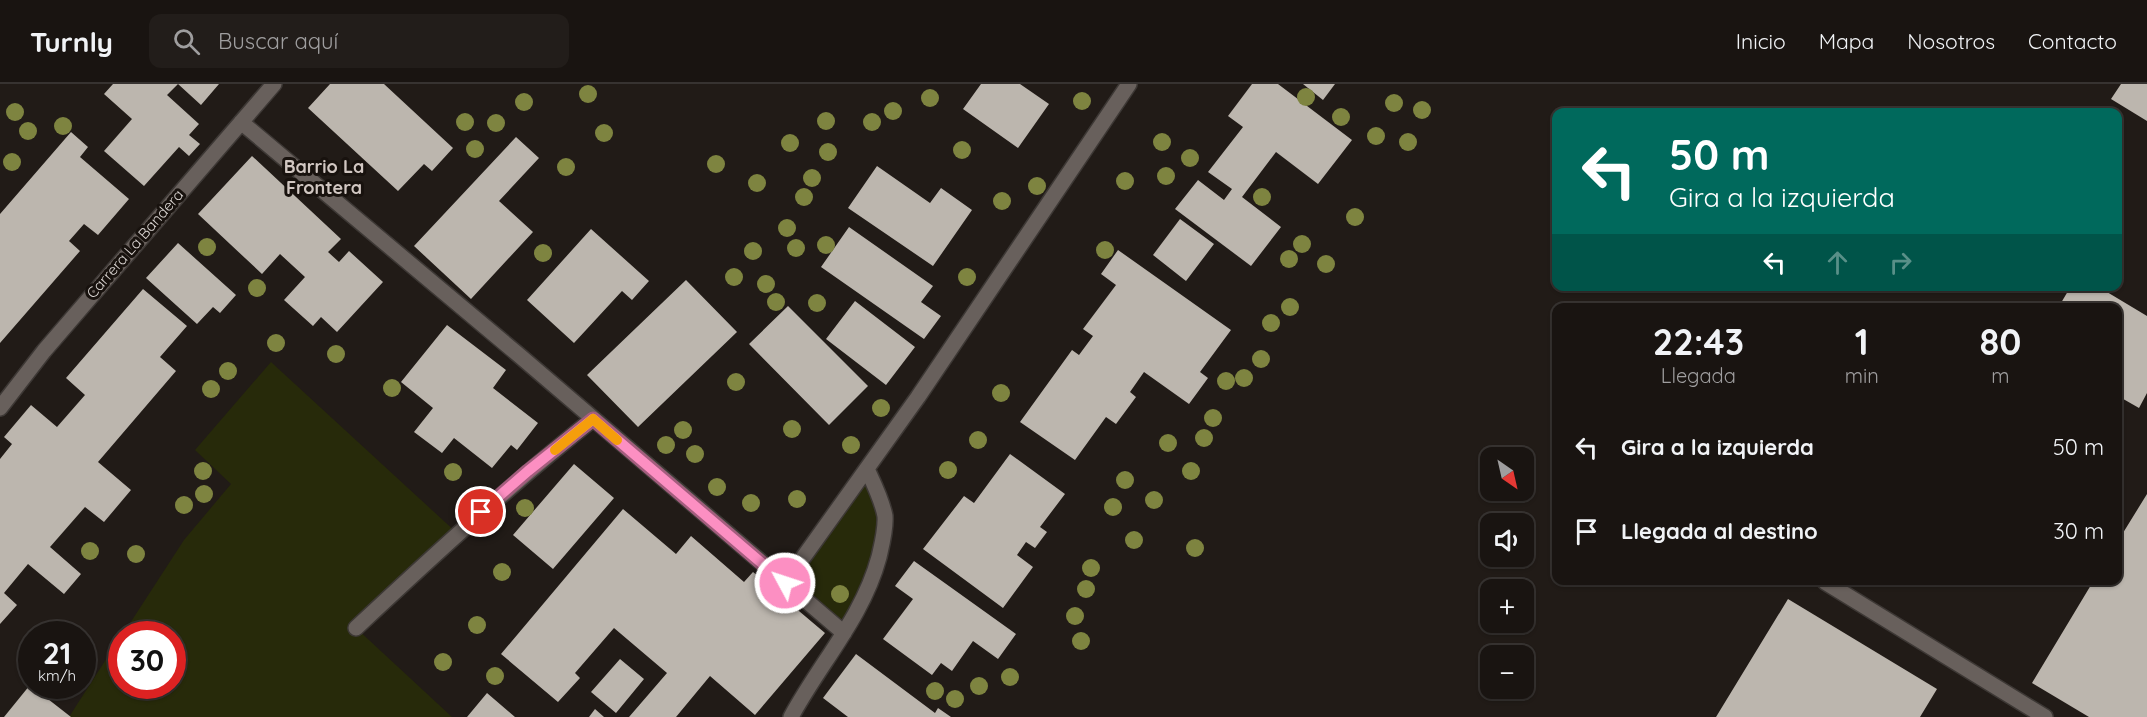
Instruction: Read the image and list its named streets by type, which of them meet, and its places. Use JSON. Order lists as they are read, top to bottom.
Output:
{
  "streets": {
    "street": ["Carrera La Bandera"]
  },
  "districts": ["Barrio La Frontera"],
  "north": "bottom right",
  "page": {
    "header": "Turnly",
    "search": "Buscar aquí",
    "nav": [
      "Inicio",
      "Mapa",
      "Nosotros",
      "Contacto"
    ],
    "turn": ["50 m", "Gira a la izquierda"],
    "eta": [
      "22:43",
      "Llegada",
      "1",
      "min",
      "80",
      "m"
    ],
    "list": [
      {
        "name": "Gira a la izquierda",
        "value": "50 m"
      },
      {
        "name": "Llegada al destino",
        "value": "30 m"
      }
    ],
    "map_buttons": ["+", "−"],
    "speed": "21 km/h",
    "limit": "30"
  }
}
